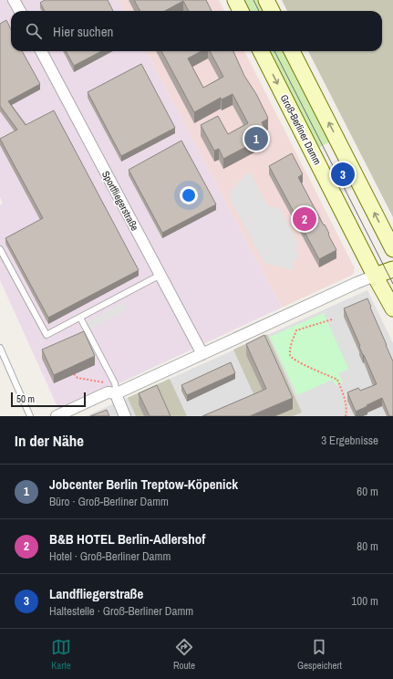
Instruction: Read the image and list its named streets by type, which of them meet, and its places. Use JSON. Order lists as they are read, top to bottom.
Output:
{
  "streets": {
    "main road": ["Groß-Berliner Damm"],
    "street": ["Sportfliegerstraße"]
  },
  "scale_bar": "50 m",
  "page": {
    "search": "Hier suchen",
    "pins": ["1", "3", "2"],
    "scale": "50 m",
    "heading": ["In der Nähe", "3 Ergebnisse"],
    "list": [
      {
        "mark": "1",
        "name": "Jobcenter Berlin Treptow-Köpenick",
        "note": "Büro · Groß-Berliner Damm",
        "value": "60 m"
      },
      {
        "mark": "2",
        "name": "B&B HOTEL Berlin-Adlershof",
        "note": "Hotel · Groß-Berliner Damm",
        "value": "80 m"
      },
      {
        "mark": "3",
        "name": "Landfliegerstraße",
        "note": "Haltestelle · Groß-Berliner Damm",
        "value": "100 m"
      }
    ],
    "nav": ["Karte", "Route", "Gespeichert"]
  }
}
